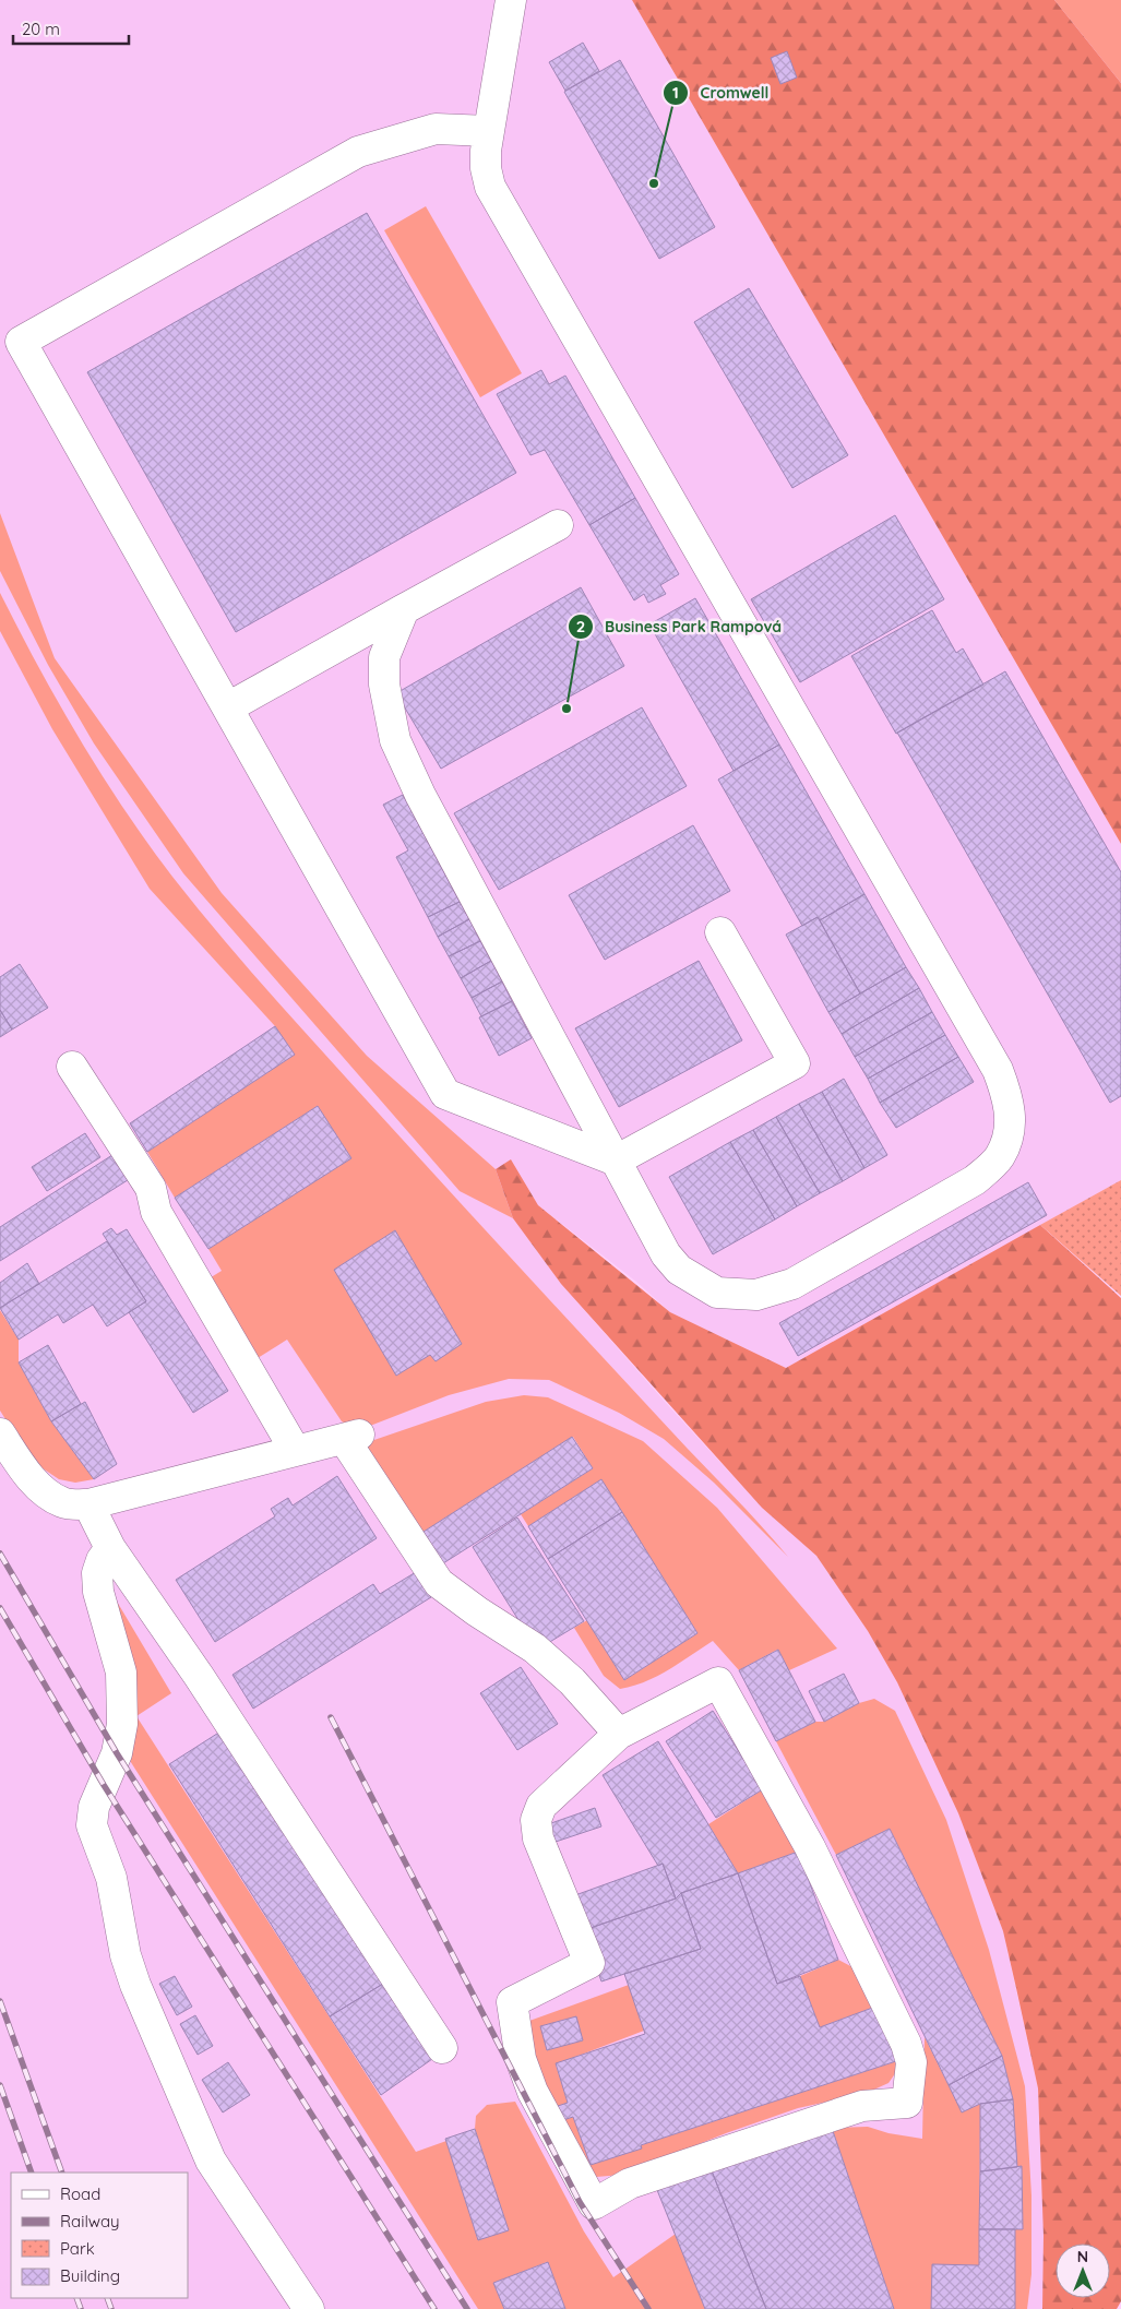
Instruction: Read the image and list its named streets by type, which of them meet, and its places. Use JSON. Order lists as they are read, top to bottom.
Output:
{
  "places": ["Cromwell", "Business Park Rampová"],
  "legend": [
    "Road",
    "Railway",
    "Park",
    "Building"
  ],
  "scale_bar": "20 m",
  "north": "top"
}
